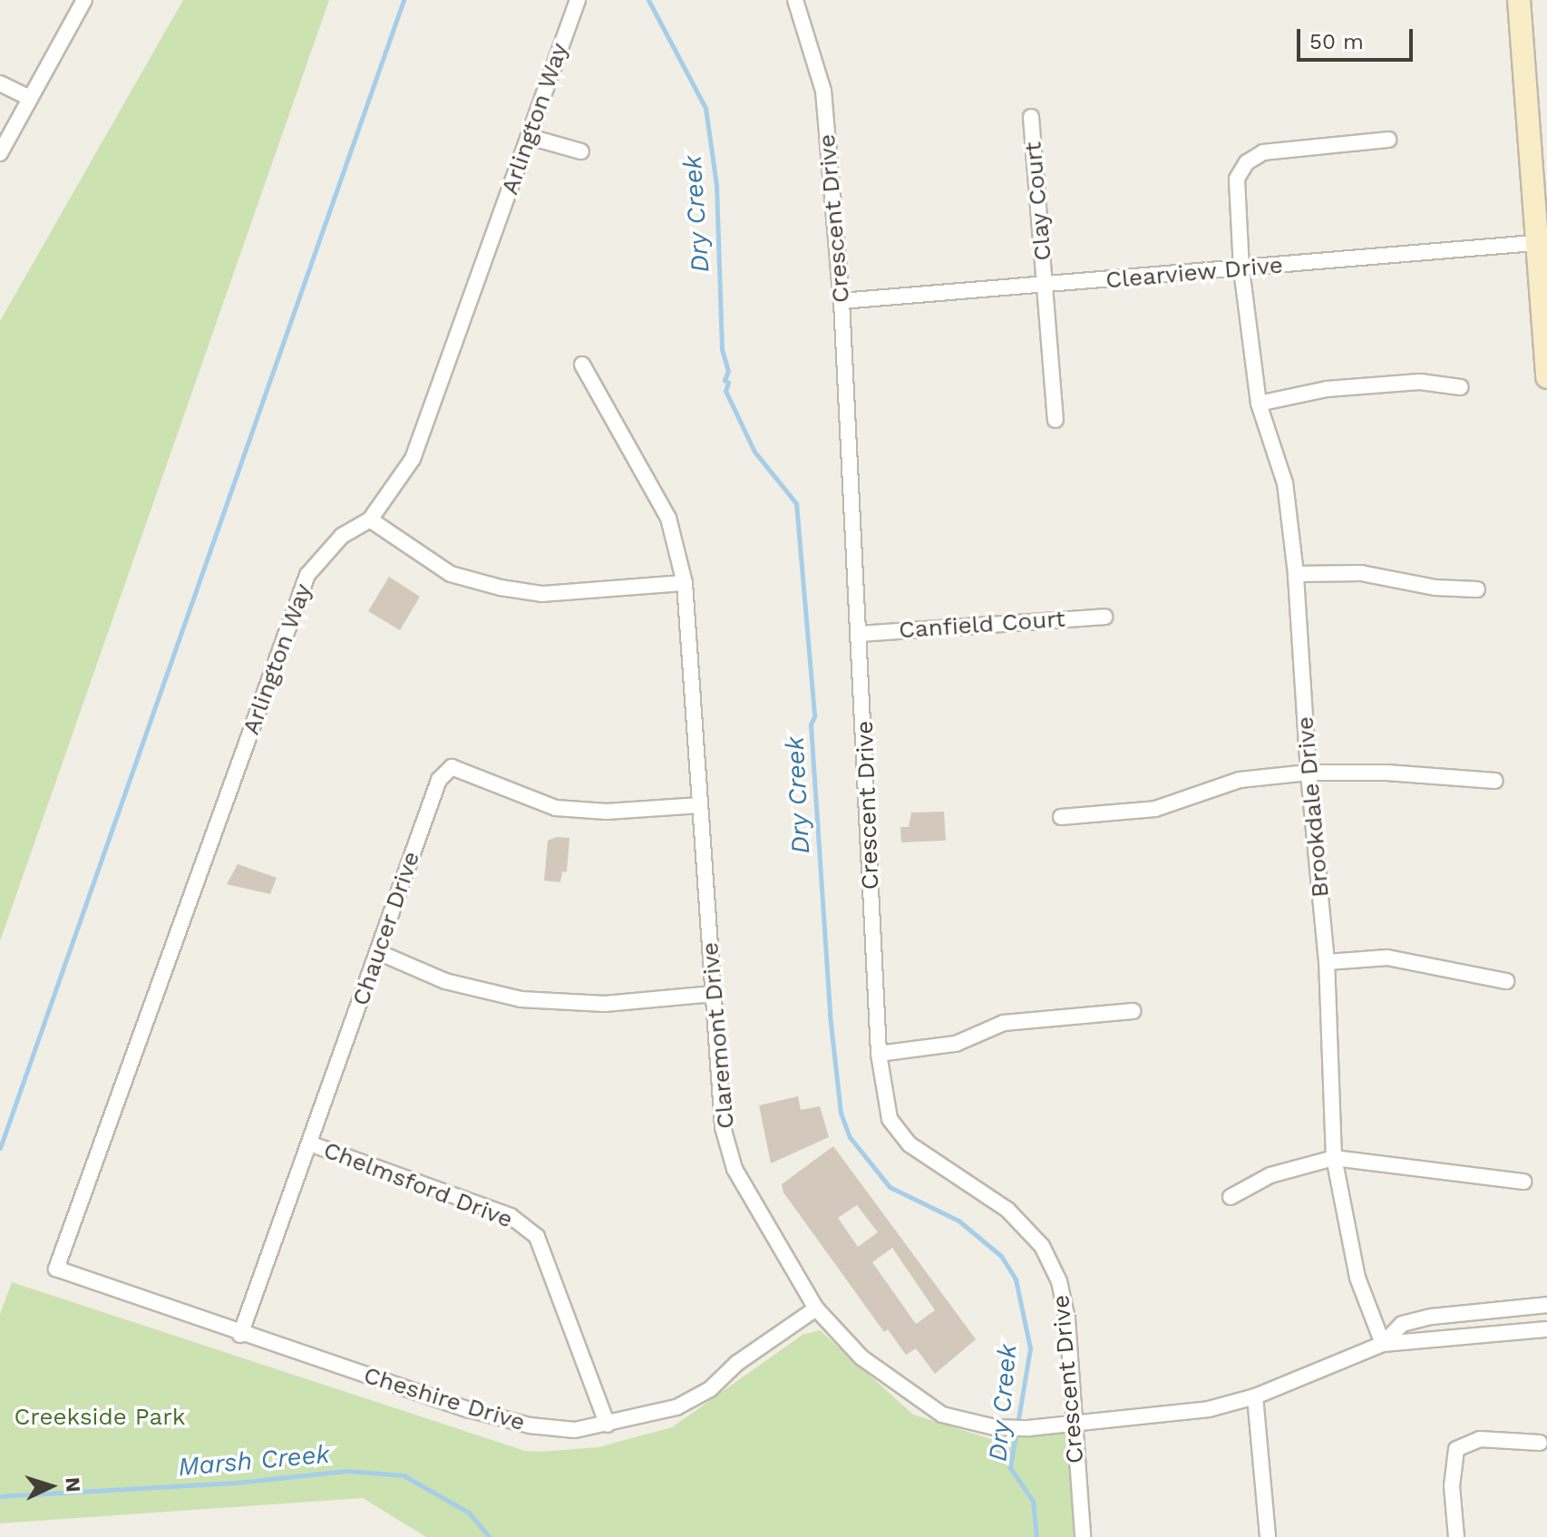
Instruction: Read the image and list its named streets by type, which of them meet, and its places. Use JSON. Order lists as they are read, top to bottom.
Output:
{
  "streets": {
    "street": [
      "Arlington Way",
      "Clay Court",
      "Crescent Drive",
      "Clearview Drive",
      "Canfield Court",
      "Brookdale Drive",
      "Chaucer Drive",
      "Claremont Drive",
      "Chelmsford Drive",
      "Cheshire Drive"
    ]
  },
  "crossings": [
    ["Arlington Way", "Cheshire Drive"],
    ["Clay Court", "Clearview Drive"],
    ["Crescent Drive", "Clearview Drive"],
    ["Crescent Drive", "Canfield Court"],
    ["Crescent Drive", "Claremont Drive"],
    ["Clearview Drive", "Brookdale Drive"],
    ["Brookdale Drive", "Claremont Drive"],
    ["Chaucer Drive", "Claremont Drive"],
    ["Chaucer Drive", "Chelmsford Drive"],
    ["Chaucer Drive", "Cheshire Drive"],
    ["Claremont Drive", "Cheshire Drive"],
    ["Chelmsford Drive", "Cheshire Drive"]
  ],
  "water": ["Dry Creek", "Marsh Creek"],
  "parks": ["Creekside Park"],
  "scale_bar": "50 m",
  "north": "right"
}
